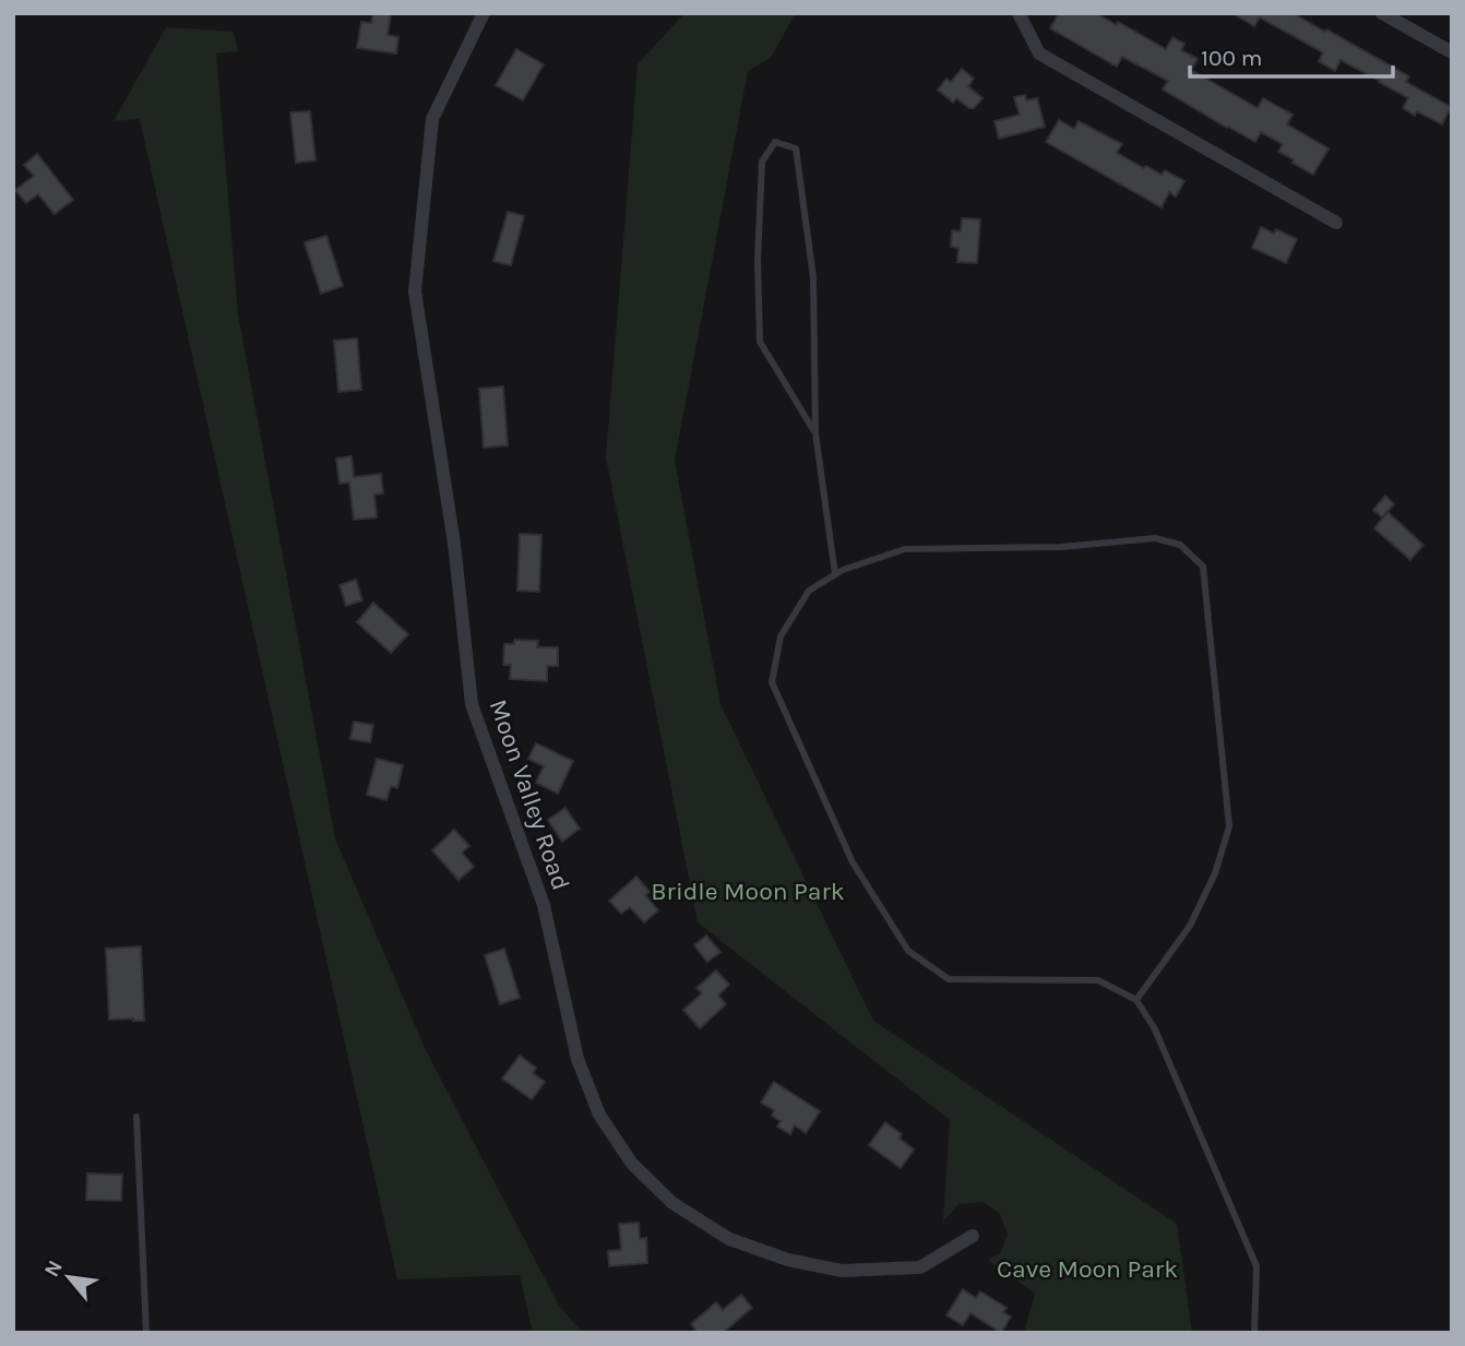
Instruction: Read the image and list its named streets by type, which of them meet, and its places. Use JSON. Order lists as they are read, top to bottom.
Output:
{
  "streets": {
    "street": ["Moon Valley Road"]
  },
  "parks": ["Bridle Moon Park", "Cave Moon Park"],
  "scale_bar": "100 m",
  "north": "top left"
}
